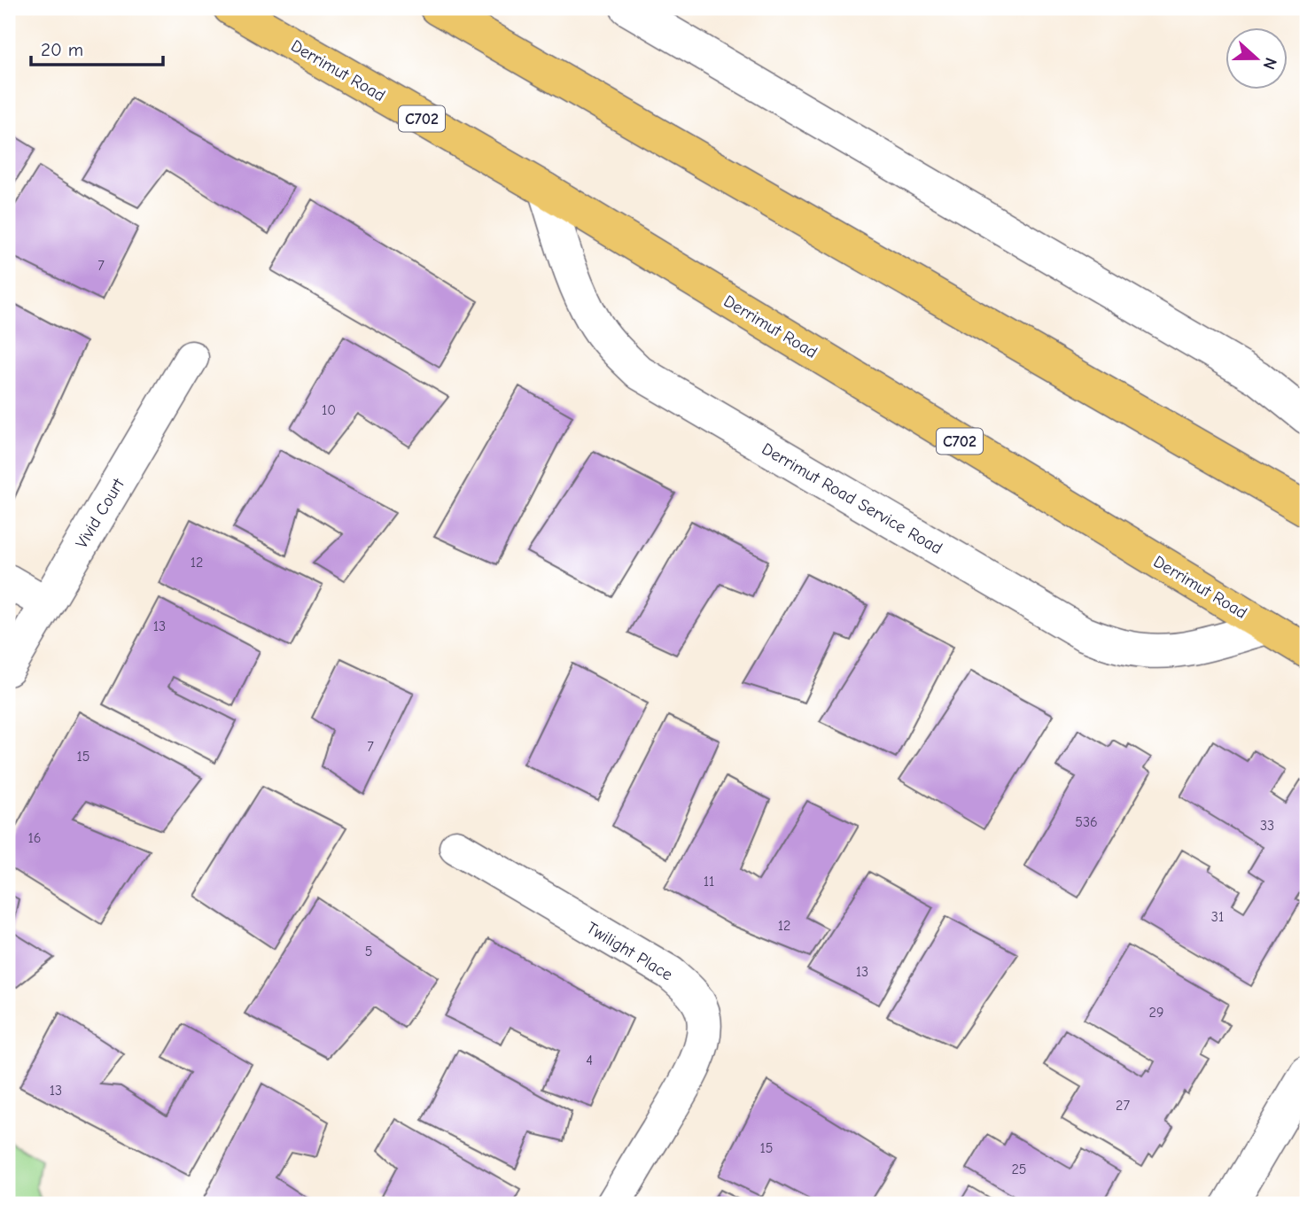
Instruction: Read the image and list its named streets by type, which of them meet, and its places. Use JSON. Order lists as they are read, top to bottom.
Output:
{
  "streets": {
    "highway": ["Derrimut Road", "C702"],
    "street": ["Derrimut Road Service Road", "Vivid Court", "Twilight Place"]
  },
  "crossings": [
    ["Derrimut Road", "Derrimut Road Service Road"]
  ],
  "house_numbers": [
    "7",
    "10",
    "12",
    "13",
    "7",
    "15",
    "536",
    "33",
    "16",
    "11",
    "31",
    "12",
    "5",
    "13",
    "29",
    "4",
    "13",
    "27",
    "15",
    "25"
  ],
  "scale_bar": "20 m",
  "north": "right"
}
